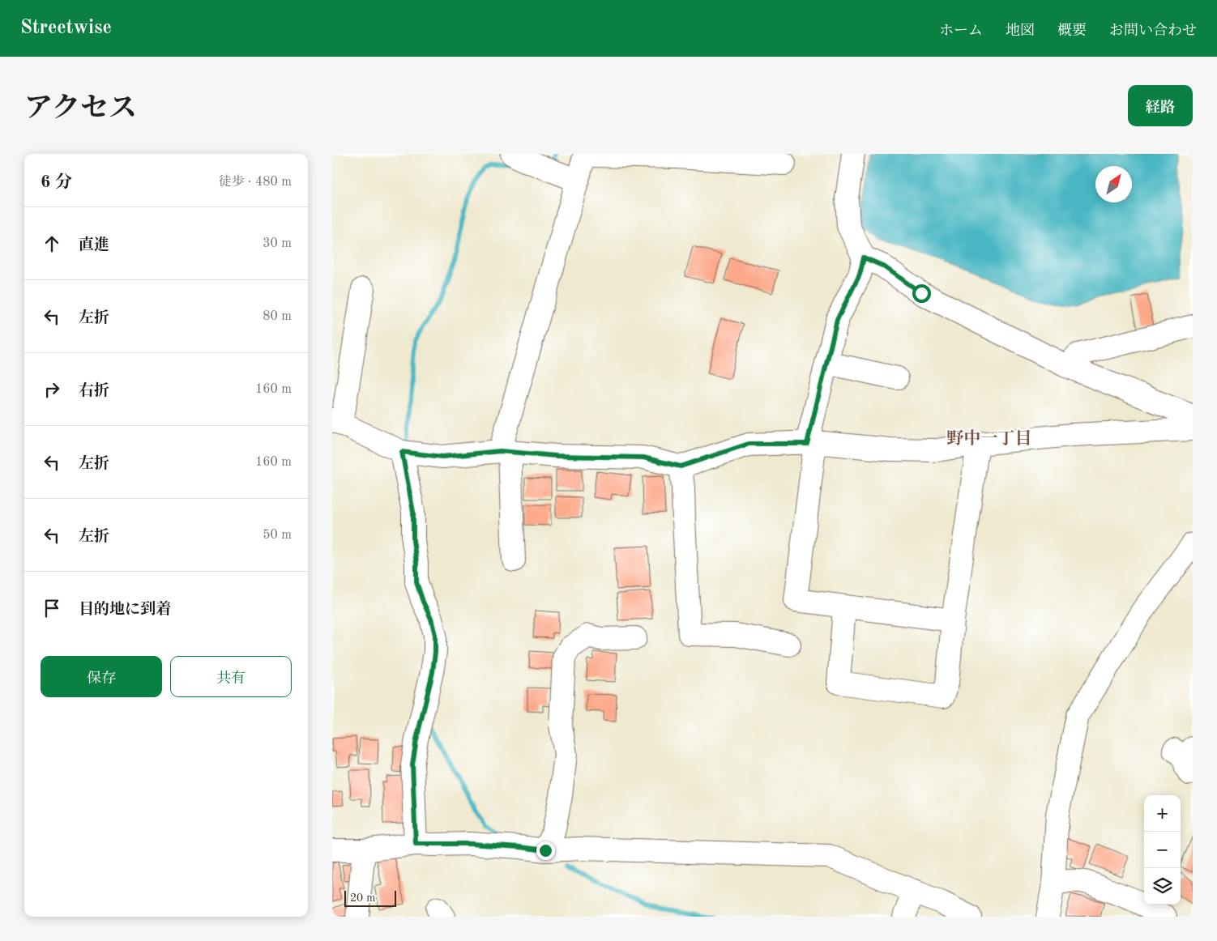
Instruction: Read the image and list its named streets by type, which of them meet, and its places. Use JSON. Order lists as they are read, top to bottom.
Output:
{
  "districts": ["野中一丁目"],
  "scale_bar": "20 m",
  "north": "top right",
  "page": {
    "header": "Streetwise",
    "nav": [
      "ホーム",
      "地図",
      "概要",
      "お問い合わせ"
    ],
    "title": "アクセス",
    "buttons": [
      "経路",
      ["保存", "共有"]
    ],
    "heading": ["6 分", "徒歩 · 480 m"],
    "list": [
      ["直進", "30 m"],
      ["左折", "80 m"],
      ["右折", "160 m"],
      ["左折", "160 m"],
      ["左折", "50 m"],
      "目的地に到着"
    ],
    "map_buttons": ["+", "−"],
    "scale": "20 m"
  }
}
